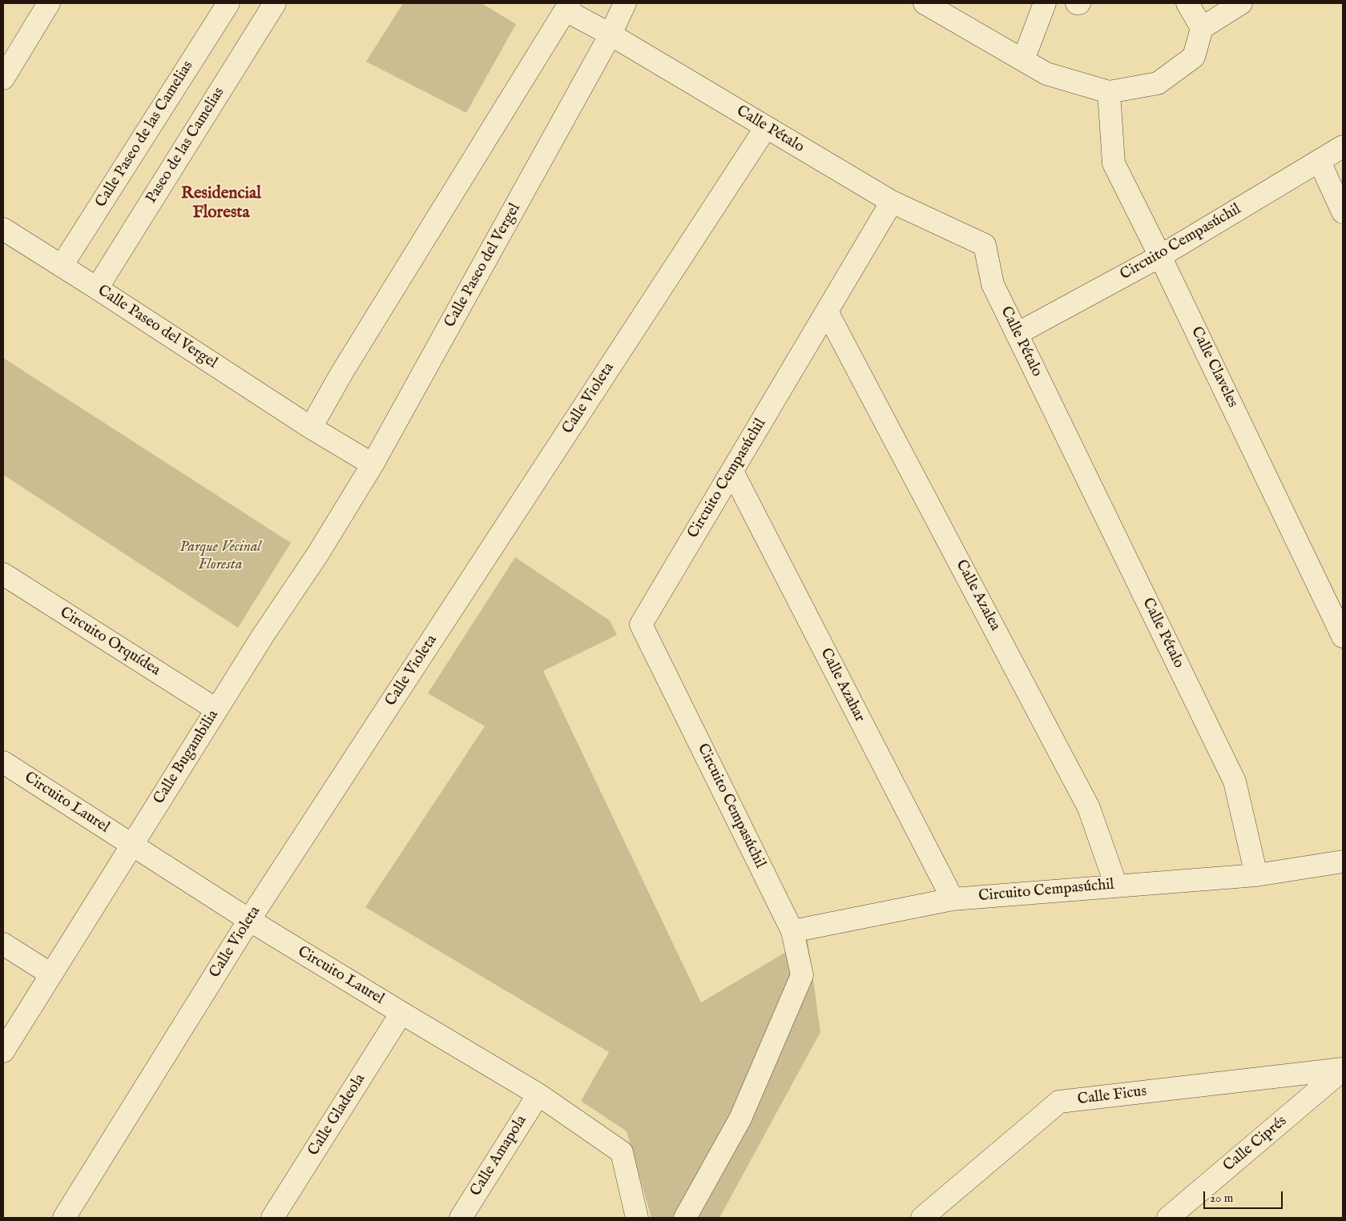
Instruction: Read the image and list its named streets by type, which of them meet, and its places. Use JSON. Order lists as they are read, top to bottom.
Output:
{
  "streets": {
    "street": [
      "Calle Pétalo",
      "Calle Paseo de las Camelias",
      "Paseo de las Camelias",
      "Circuito Cempasúchil",
      "Calle Paseo del Vergel",
      "Calle Claveles",
      "Calle Violeta",
      "Calle Azalea",
      "Circuito Orquídea",
      "Calle Azahar",
      "Calle Bugambilia",
      "Circuito Laurel",
      "Calle Ficus",
      "Calle Gladeola",
      "Calle Ciprés",
      "Calle Amapola"
    ]
  },
  "crossings": [
    ["Calle Pétalo", "Circuito Cempasúchil"],
    ["Calle Pétalo", "Calle Paseo del Vergel"],
    ["Calle Pétalo", "Calle Violeta"],
    ["Calle Paseo de las Camelias", "Calle Paseo del Vergel"],
    ["Paseo de las Camelias", "Calle Paseo del Vergel"],
    ["Circuito Cempasúchil", "Calle Claveles"],
    ["Circuito Cempasúchil", "Calle Azalea"],
    ["Circuito Cempasúchil", "Calle Azahar"],
    ["Calle Paseo del Vergel", "Calle Bugambilia"],
    ["Calle Violeta", "Circuito Laurel"],
    ["Circuito Orquídea", "Calle Bugambilia"],
    ["Calle Bugambilia", "Circuito Laurel"],
    ["Circuito Laurel", "Calle Gladeola"],
    ["Circuito Laurel", "Calle Amapola"],
    ["Calle Ficus", "Calle Ciprés"]
  ],
  "districts": ["Residencial Floresta"],
  "parks": ["Parque Vecinal Floresta"],
  "scale_bar": "20 m"
}
